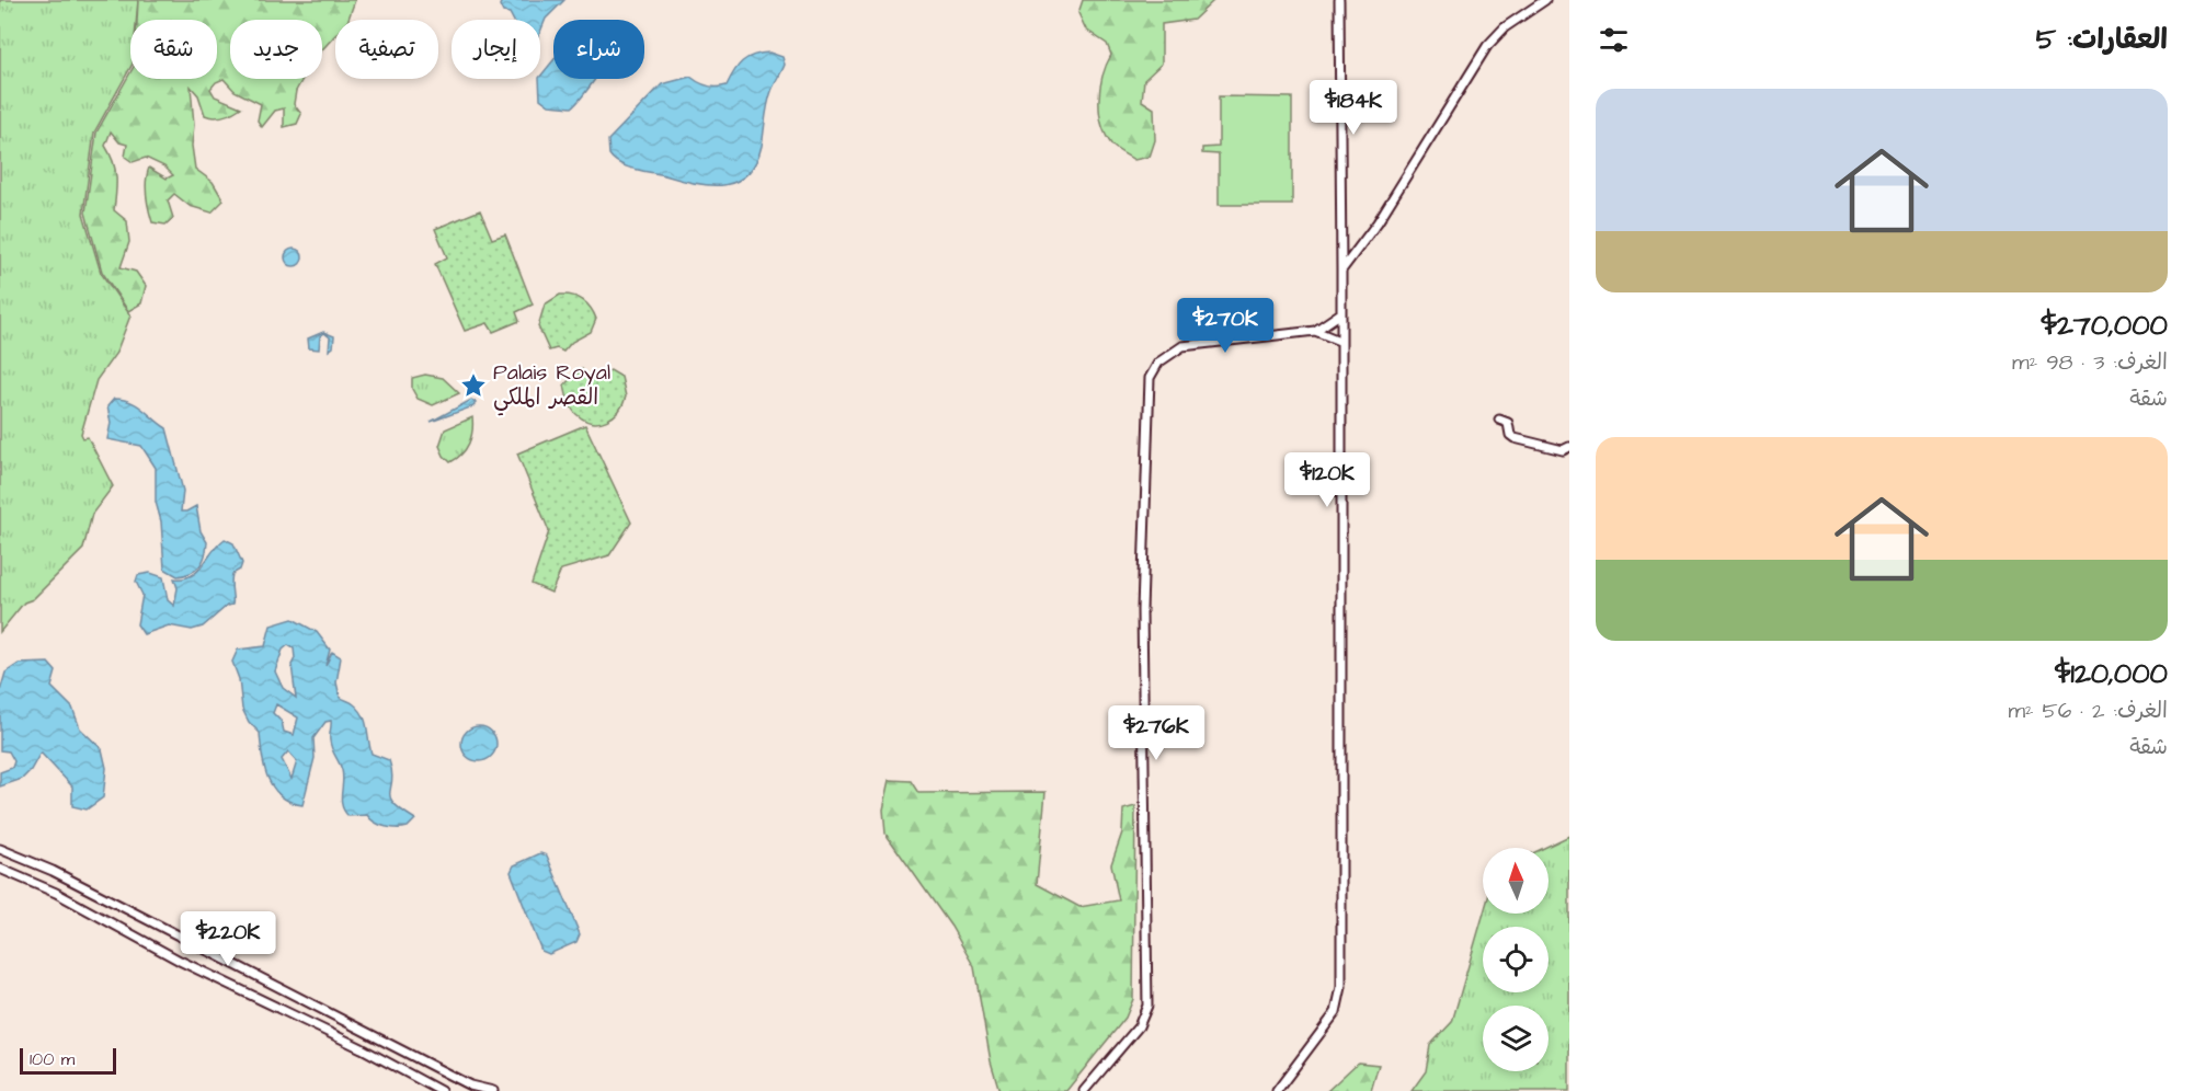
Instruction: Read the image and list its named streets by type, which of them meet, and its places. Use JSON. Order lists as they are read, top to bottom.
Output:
{
  "places": {
    "place": ["Palais Royal القصر الملكي"]
  },
  "scale_bar": "100 m",
  "north": "top",
  "page": {
    "heading": "العقارات: 5",
    "chip": [
      "شراء",
      "إيجار",
      "تصفية",
      "جديد",
      "شقة"
    ],
    "list": [
      {
        "name": "$270,000",
        "note": "الغرف: 3 · 98 m² · شقة"
      },
      {
        "name": "$120,000",
        "note": "الغرف: 2 · 56 m² · شقة"
      }
    ],
    "price": [
      "$184K",
      "$270K",
      "$120K",
      "$276K",
      "$220K"
    ],
    "scale": "100 m"
  }
}
